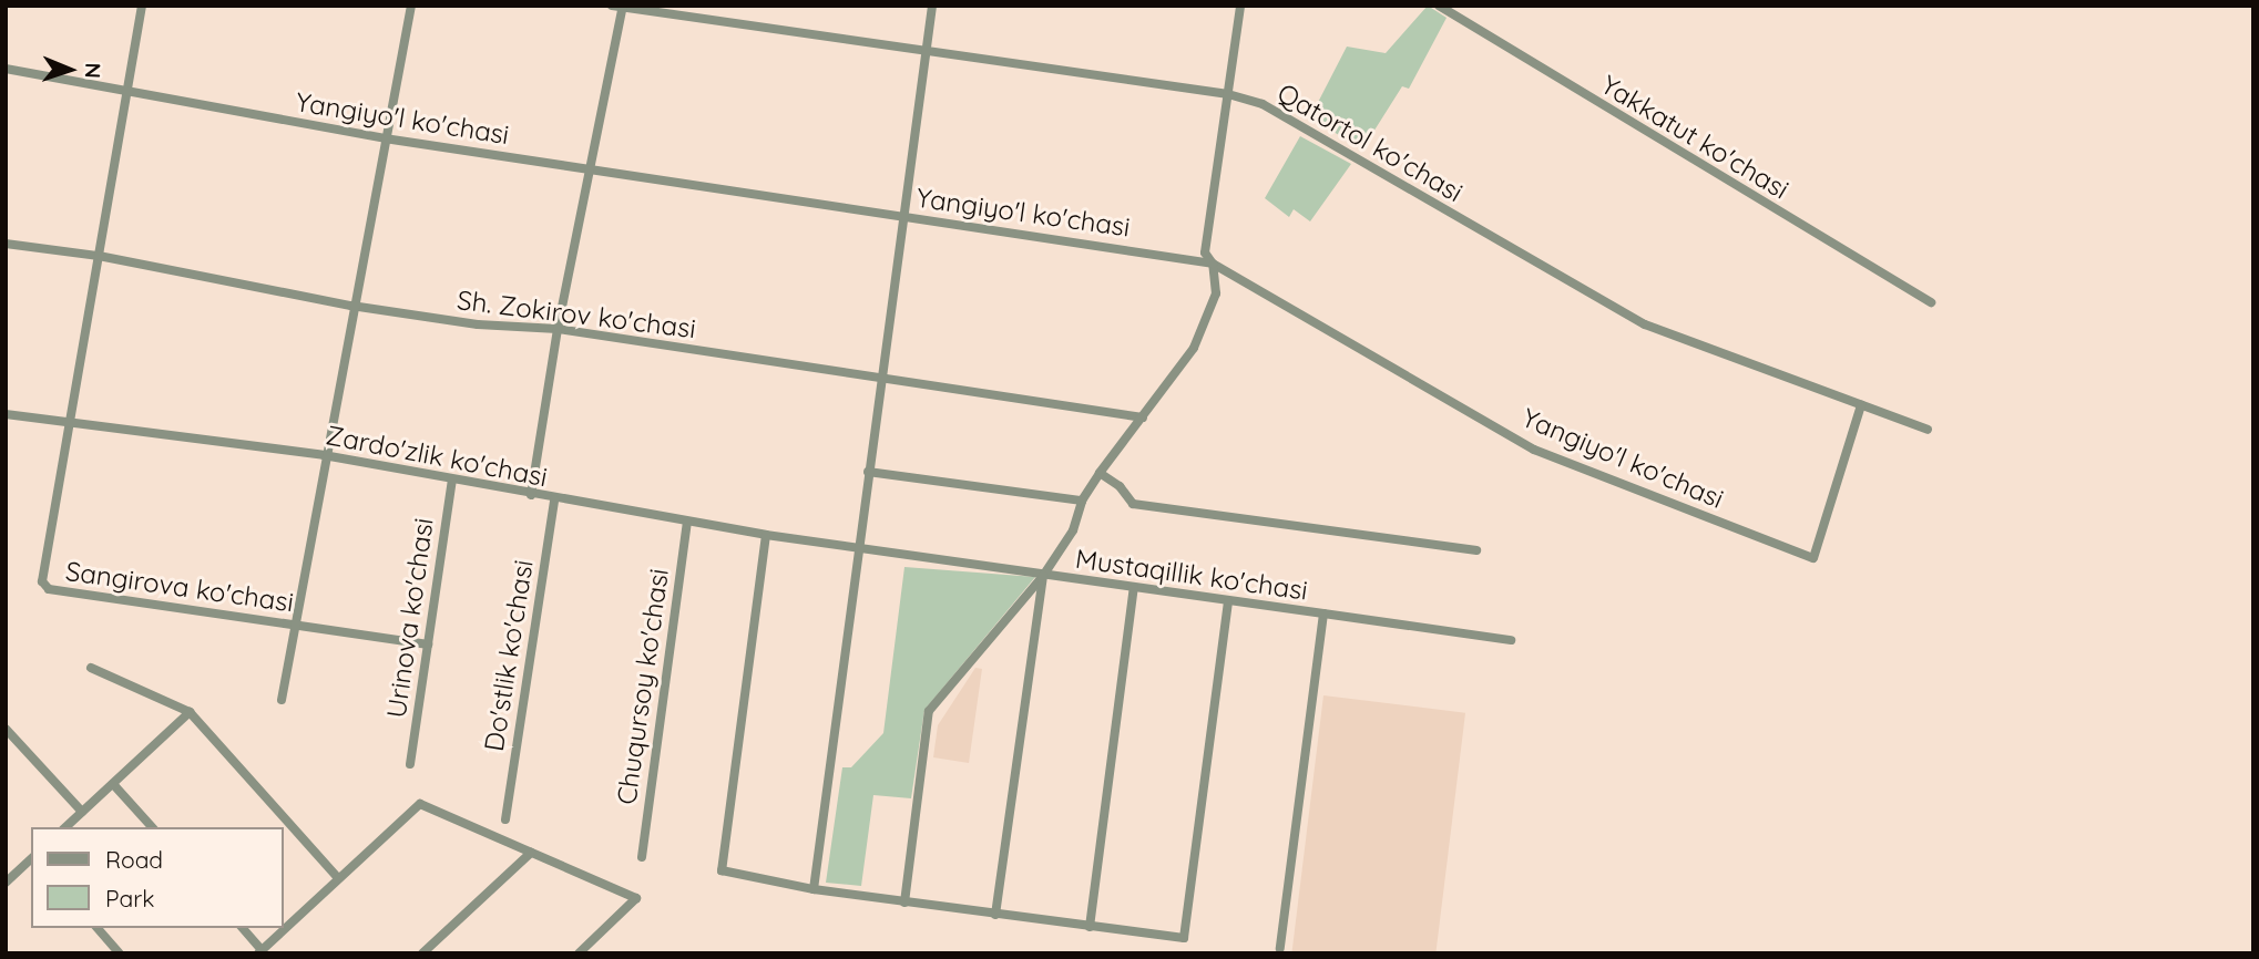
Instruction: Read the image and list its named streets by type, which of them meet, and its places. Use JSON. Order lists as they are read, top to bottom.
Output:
{
  "streets": {
    "street": [
      "Yangiyo'l ko'chasi",
      "Yakkatut ko'chasi",
      "Qatortol ko'chasi",
      "Sh. Zokirov ko'chasi",
      "Zardo'zlik ko'chasi",
      "Mustaqillik ko'chasi",
      "Sangirova ko'chasi",
      "Urinova ko'chasi",
      "Do'stlik ko'chasi",
      "Chuqursoy ko'chasi"
    ]
  },
  "crossings": [
    ["Yangiyo'l ko'chasi", "Qatortol ko'chasi"],
    ["Yangiyo'l ko'chasi", "Sangirova ko'chasi"],
    ["Sh. Zokirov ko'chasi", "Sangirova ko'chasi"],
    ["Zardo'zlik ko'chasi", "Mustaqillik ko'chasi"],
    ["Zardo'zlik ko'chasi", "Sangirova ko'chasi"],
    ["Zardo'zlik ko'chasi", "Urinova ko'chasi"],
    ["Zardo'zlik ko'chasi", "Do'stlik ko'chasi"],
    ["Zardo'zlik ko'chasi", "Chuqursoy ko'chasi"],
    ["Sangirova ko'chasi", "Urinova ko'chasi"]
  ],
  "legend": ["Road", "Park"],
  "north": "right"
}
